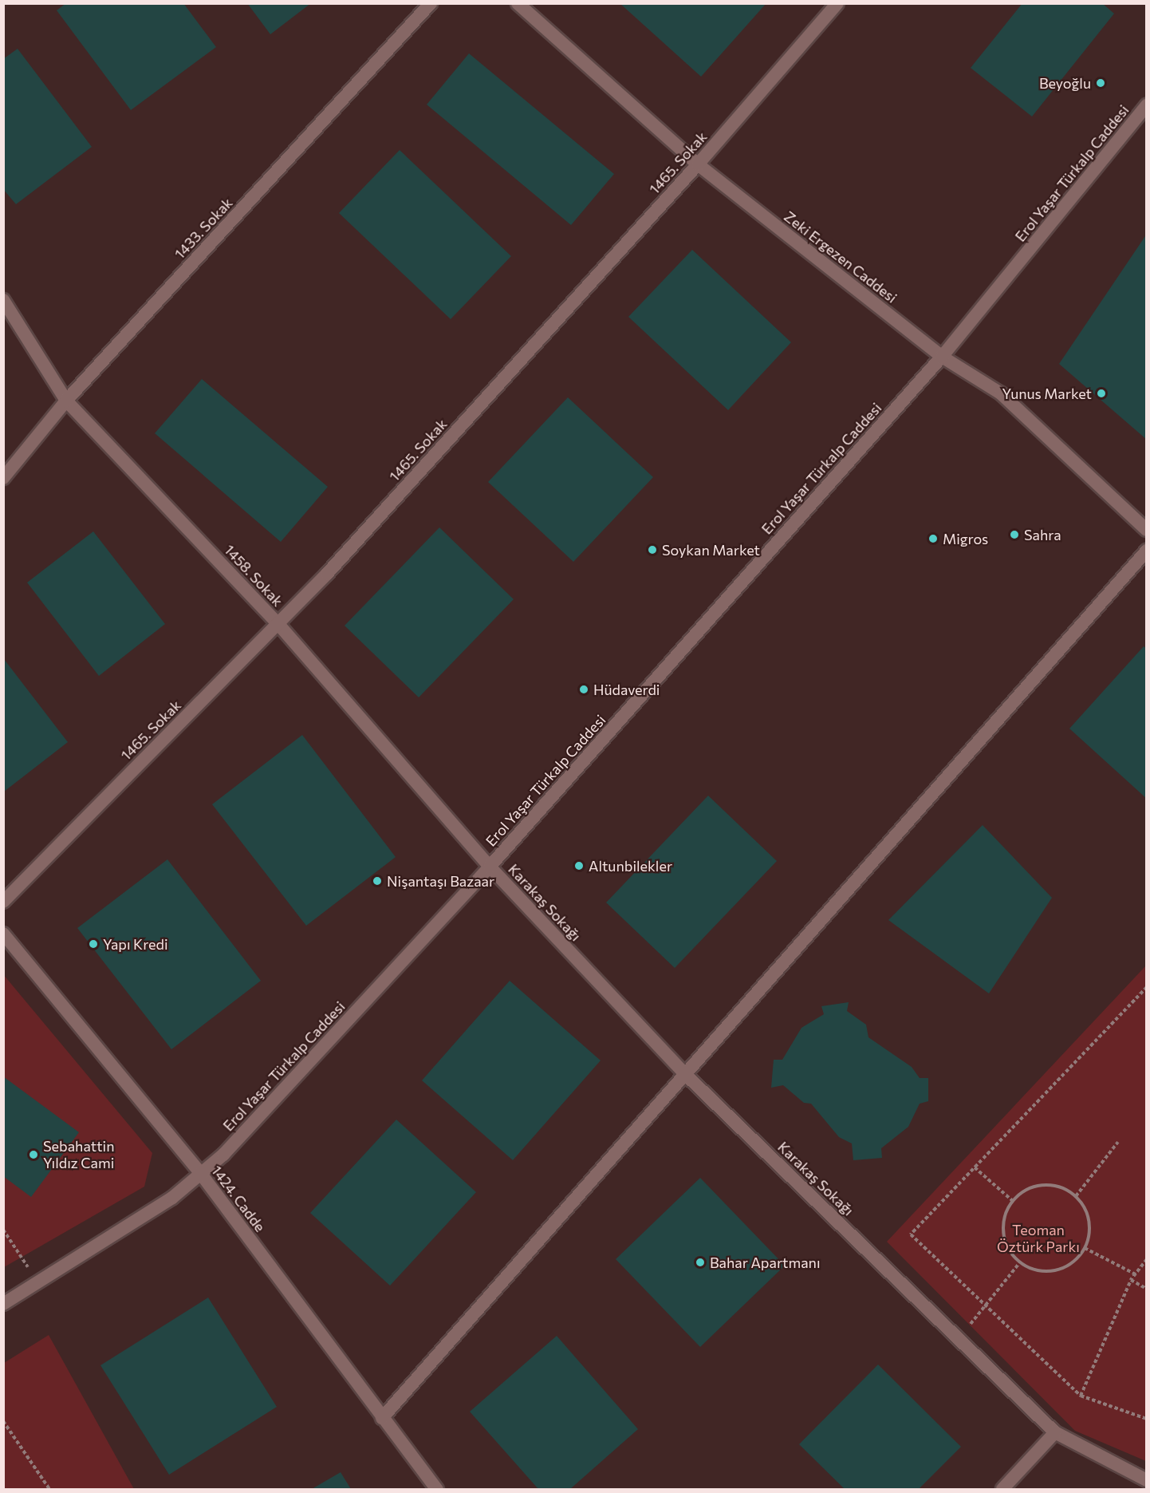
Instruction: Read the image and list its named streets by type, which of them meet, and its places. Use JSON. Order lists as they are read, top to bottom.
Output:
{
  "streets": {
    "street": [
      "1465. Sokak",
      "Erol Yaşar Türkalp Caddesi",
      "1433. Sokak",
      "Zeki Ergezen Caddesi",
      "1458. Sokak",
      "Karakaş Sokağı",
      "1424. Cadde"
    ]
  },
  "crossings": [
    ["1465. Sokak", "Zeki Ergezen Caddesi"],
    ["1465. Sokak", "1458. Sokak"],
    ["Erol Yaşar Türkalp Caddesi", "Zeki Ergezen Caddesi"],
    ["Erol Yaşar Türkalp Caddesi", "1458. Sokak"],
    ["Erol Yaşar Türkalp Caddesi", "Karakaş Sokağı"],
    ["Erol Yaşar Türkalp Caddesi", "1424. Cadde"],
    ["1433. Sokak", "1458. Sokak"],
    ["1458. Sokak", "Karakaş Sokağı"]
  ],
  "parks": ["Teoman Öztürk Parkı"],
  "places": [
    "Beyoğlu",
    "Yunus Market",
    "Sahra",
    "Migros",
    "Soykan Market",
    "Hüdaverdi",
    "Altunbilekler",
    "Nişantaşı Bazaar",
    "Yapı Kredi",
    "Sebahattin Yıldız Cami",
    "Bahar Apartmanı"
  ]
}
